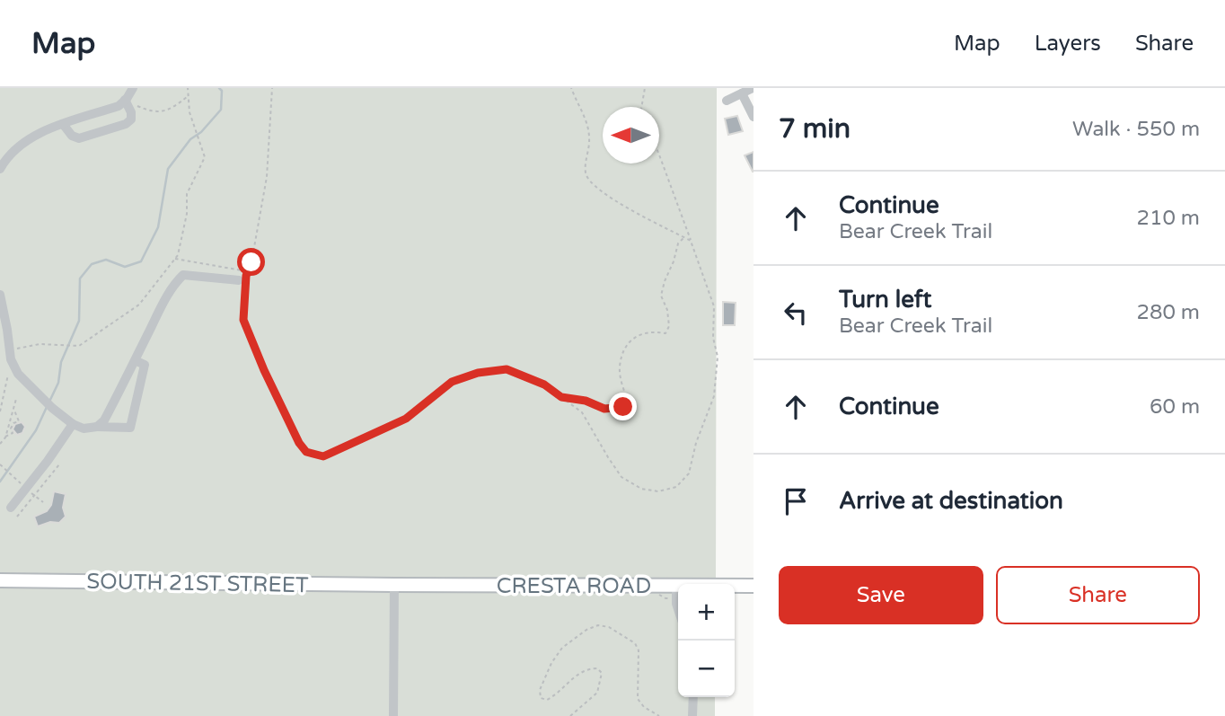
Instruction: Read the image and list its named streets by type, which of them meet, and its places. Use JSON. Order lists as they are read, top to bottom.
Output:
{
  "streets": {
    "main road": ["SOUTH 21ST STREET", "CRESTA ROAD"]
  },
  "crossings": [
    ["SOUTH 21ST STREET", "CRESTA ROAD"]
  ],
  "north": "left",
  "page": {
    "header": "Map",
    "nav": ["Map", "Layers", "Share"],
    "heading": ["7 min", "Walk · 550 m"],
    "list": [
      ["Continue", "Bear Creek Trail", "210 m"],
      ["Turn left", "Bear Creek Trail", "280 m"],
      ["Continue", "60 m"],
      "Arrive at destination"
    ],
    "buttons": ["Save", "Share"],
    "map_buttons": ["+", "−"]
  }
}
